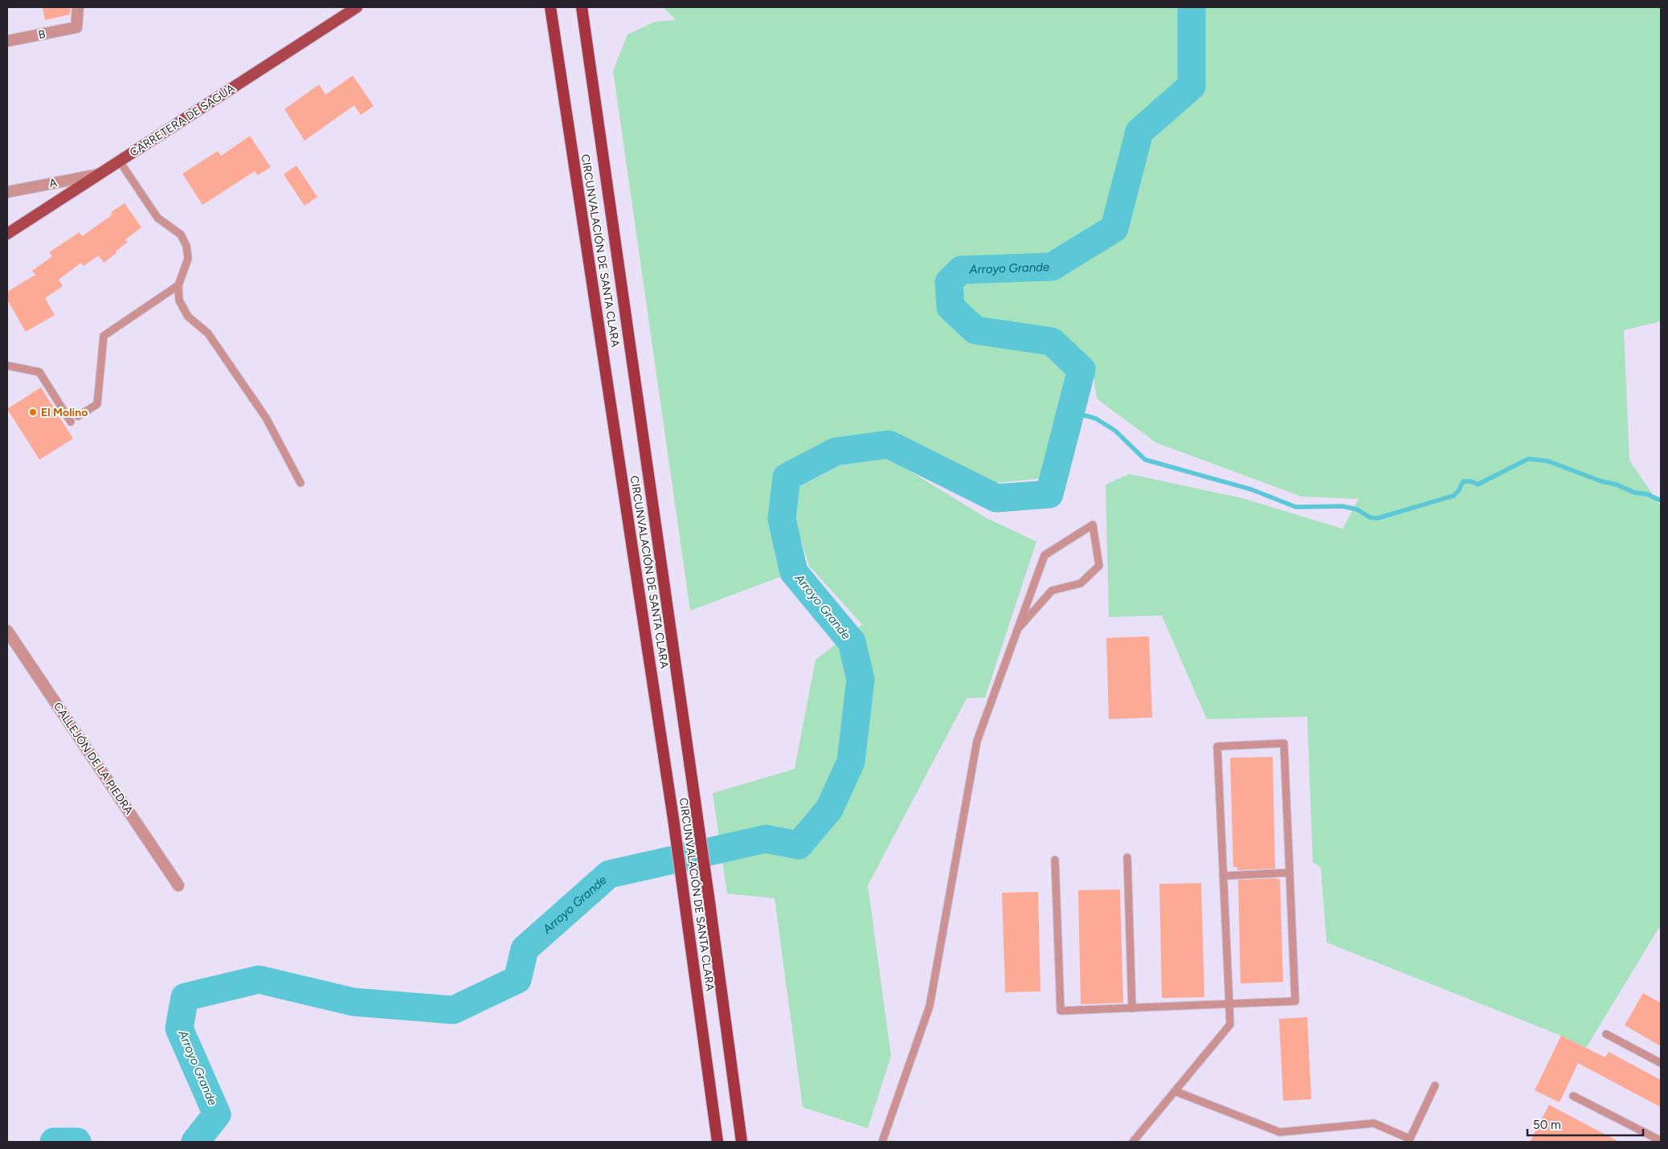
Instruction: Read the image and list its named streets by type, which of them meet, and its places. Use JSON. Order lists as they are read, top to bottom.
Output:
{
  "streets": {
    "highway": ["CIRCUNVALACIÓN DE SANTA CLARA"],
    "main road": ["CARRETERA DE SAGUA"],
    "street": ["B", "A", "CALLEJÓN DE LA PIEDRA"]
  },
  "crossings": [
    ["CARRETERA DE SAGUA", "A"]
  ],
  "water": ["Arroyo Grande"],
  "places": ["El Molino"],
  "scale_bar": "50 m"
}
